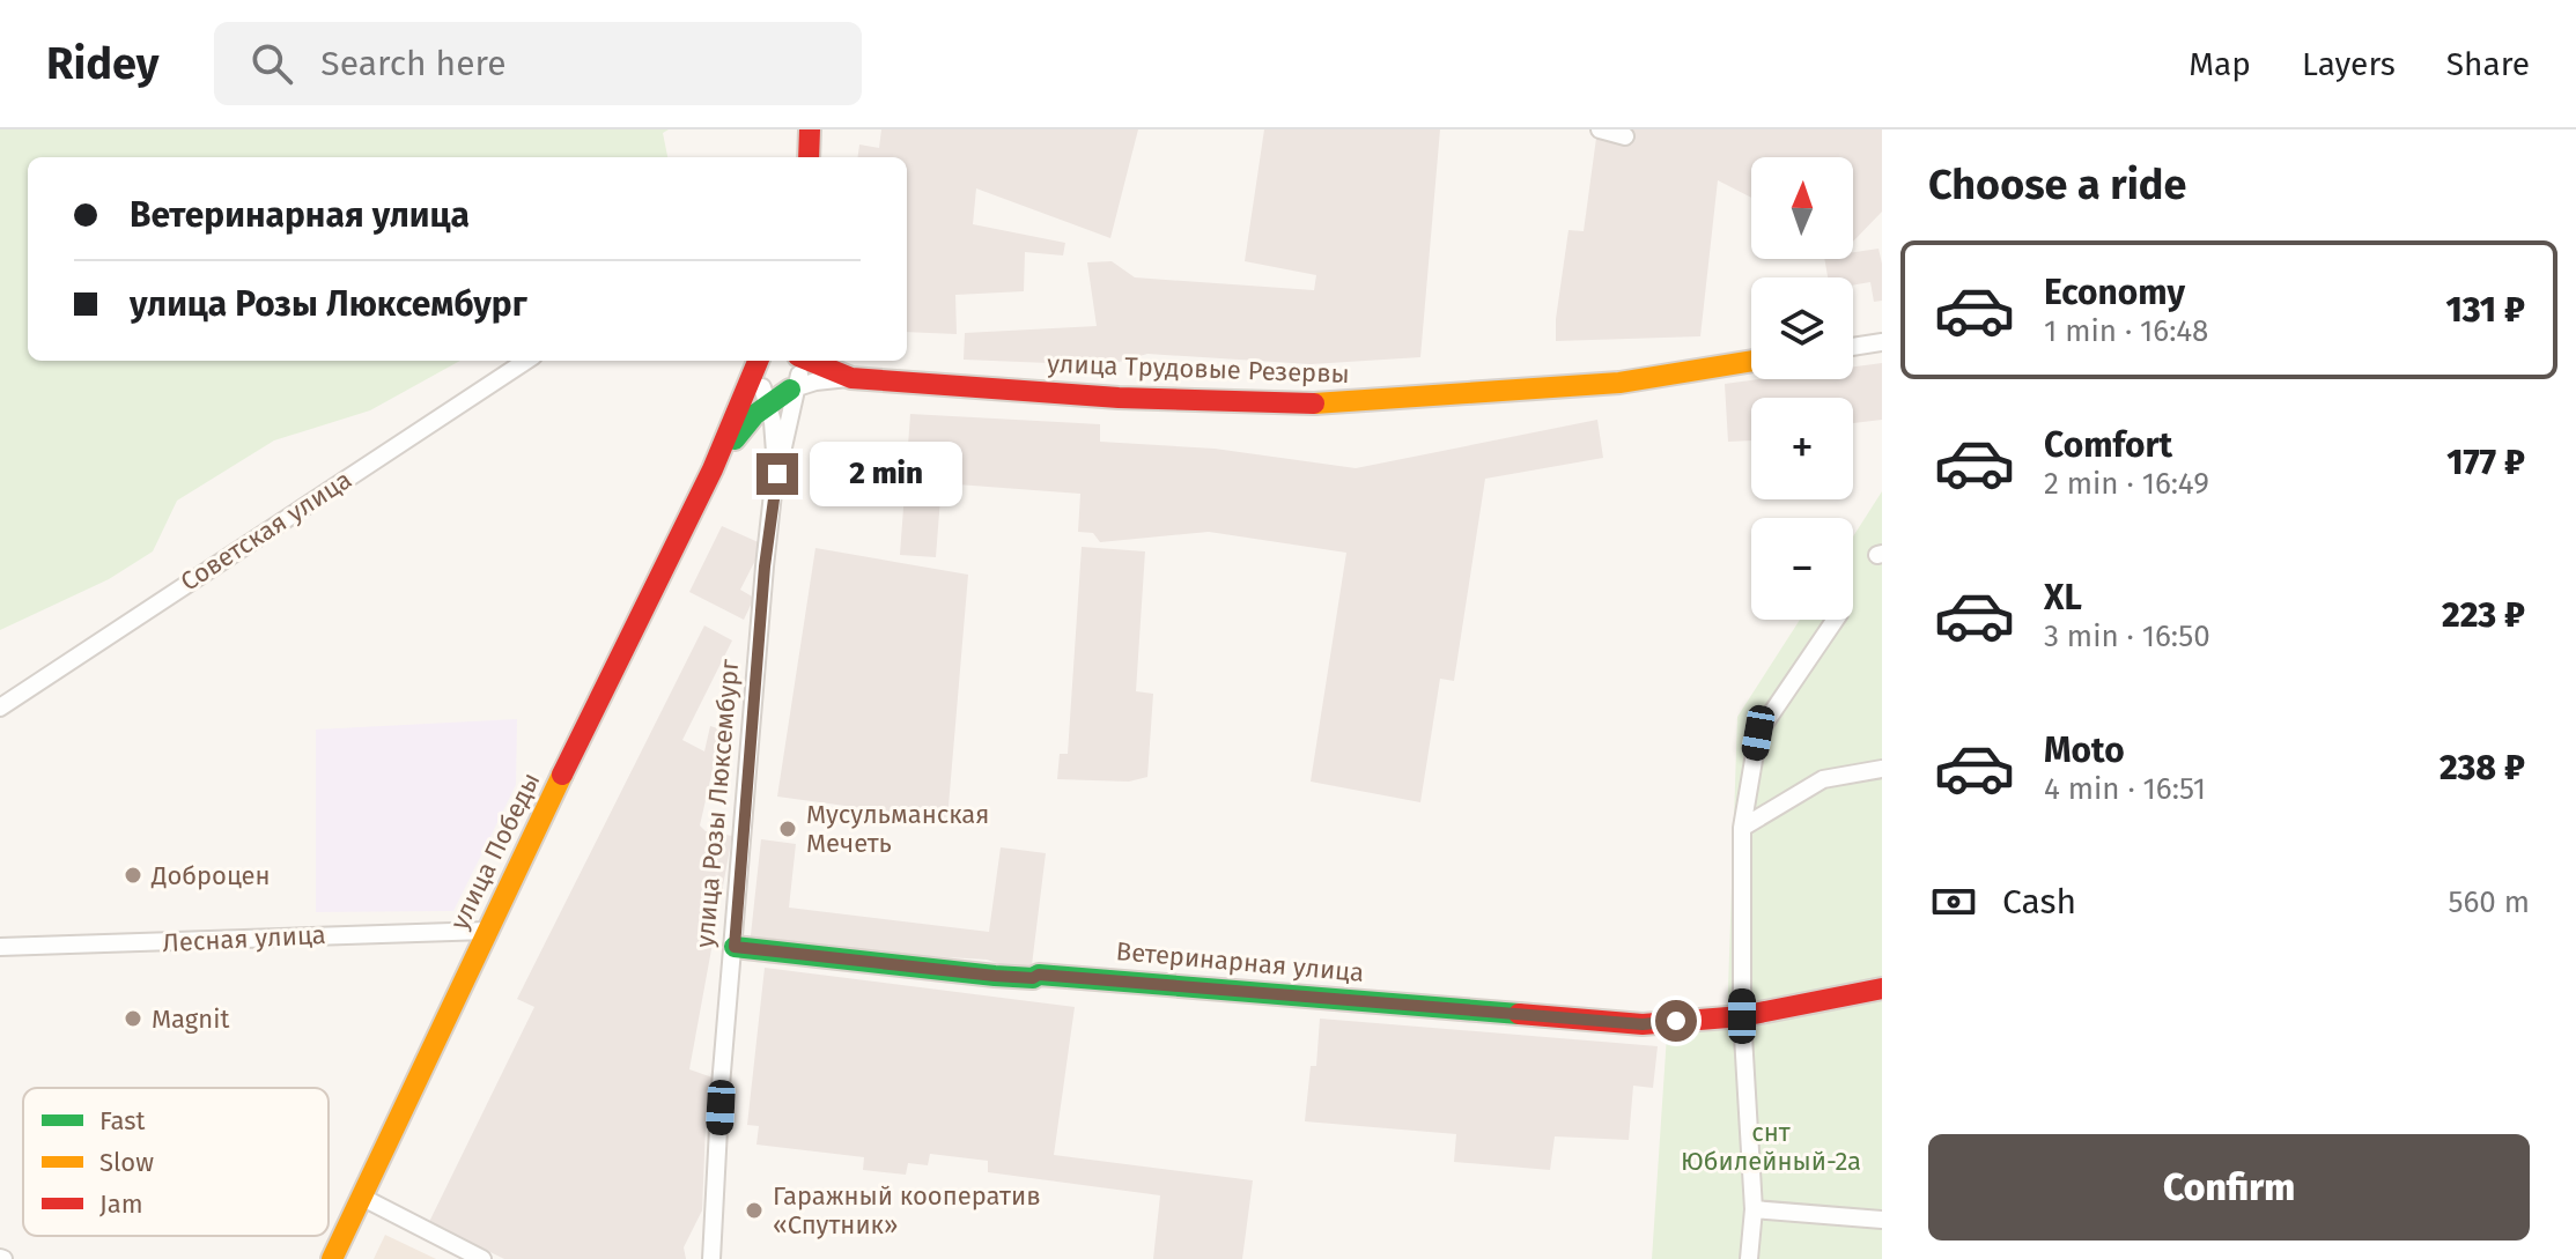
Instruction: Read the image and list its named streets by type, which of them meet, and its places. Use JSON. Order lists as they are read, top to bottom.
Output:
{
  "streets": {
    "street": [
      "улица Трудовые Резервы",
      "Советская улица",
      "улица Розы Люксембург",
      "улица Победы",
      "Лесная улица",
      "Ветеринарная улица"
    ]
  },
  "crossings": [
    ["улица Трудовые Резервы", "улица Розы Люксембург"],
    ["улица Трудовые Резервы", "улица Победы"],
    ["улица Розы Люксембург", "Ветеринарная улица"],
    ["улица Победы", "Лесная улица"]
  ],
  "parks": ["снт Юбилейный-2а"],
  "places": [
    "Мусульманская Мечеть",
    "Доброцен",
    "Magnit",
    "Гаражный кооператив «Спутник»"
  ],
  "legend": ["Fast", "Slow", "Jam"],
  "north": "top",
  "page": {
    "header": "Ridey",
    "search": "Search here",
    "nav": ["Map", "Layers", "Share"],
    "heading": "Choose a ride",
    "map_buttons": ["+", "−"],
    "banner": ["Ветеринарная улица", "улица Розы Люксембург"],
    "list": [
      {
        "name": "Economy",
        "note": "1 min · 16:48",
        "value": "131 ₽"
      },
      {
        "name": "Comfort",
        "note": "2 min · 16:49",
        "value": "177 ₽"
      },
      {
        "name": "XL",
        "note": "3 min · 16:50",
        "value": "223 ₽"
      },
      {
        "name": "Moto",
        "note": "4 min · 16:51",
        "value": "238 ₽"
      }
    ],
    "bubble": "2 min",
    "pay": ["Cash", "560 m"],
    "buttons": "Confirm"
  }
}
